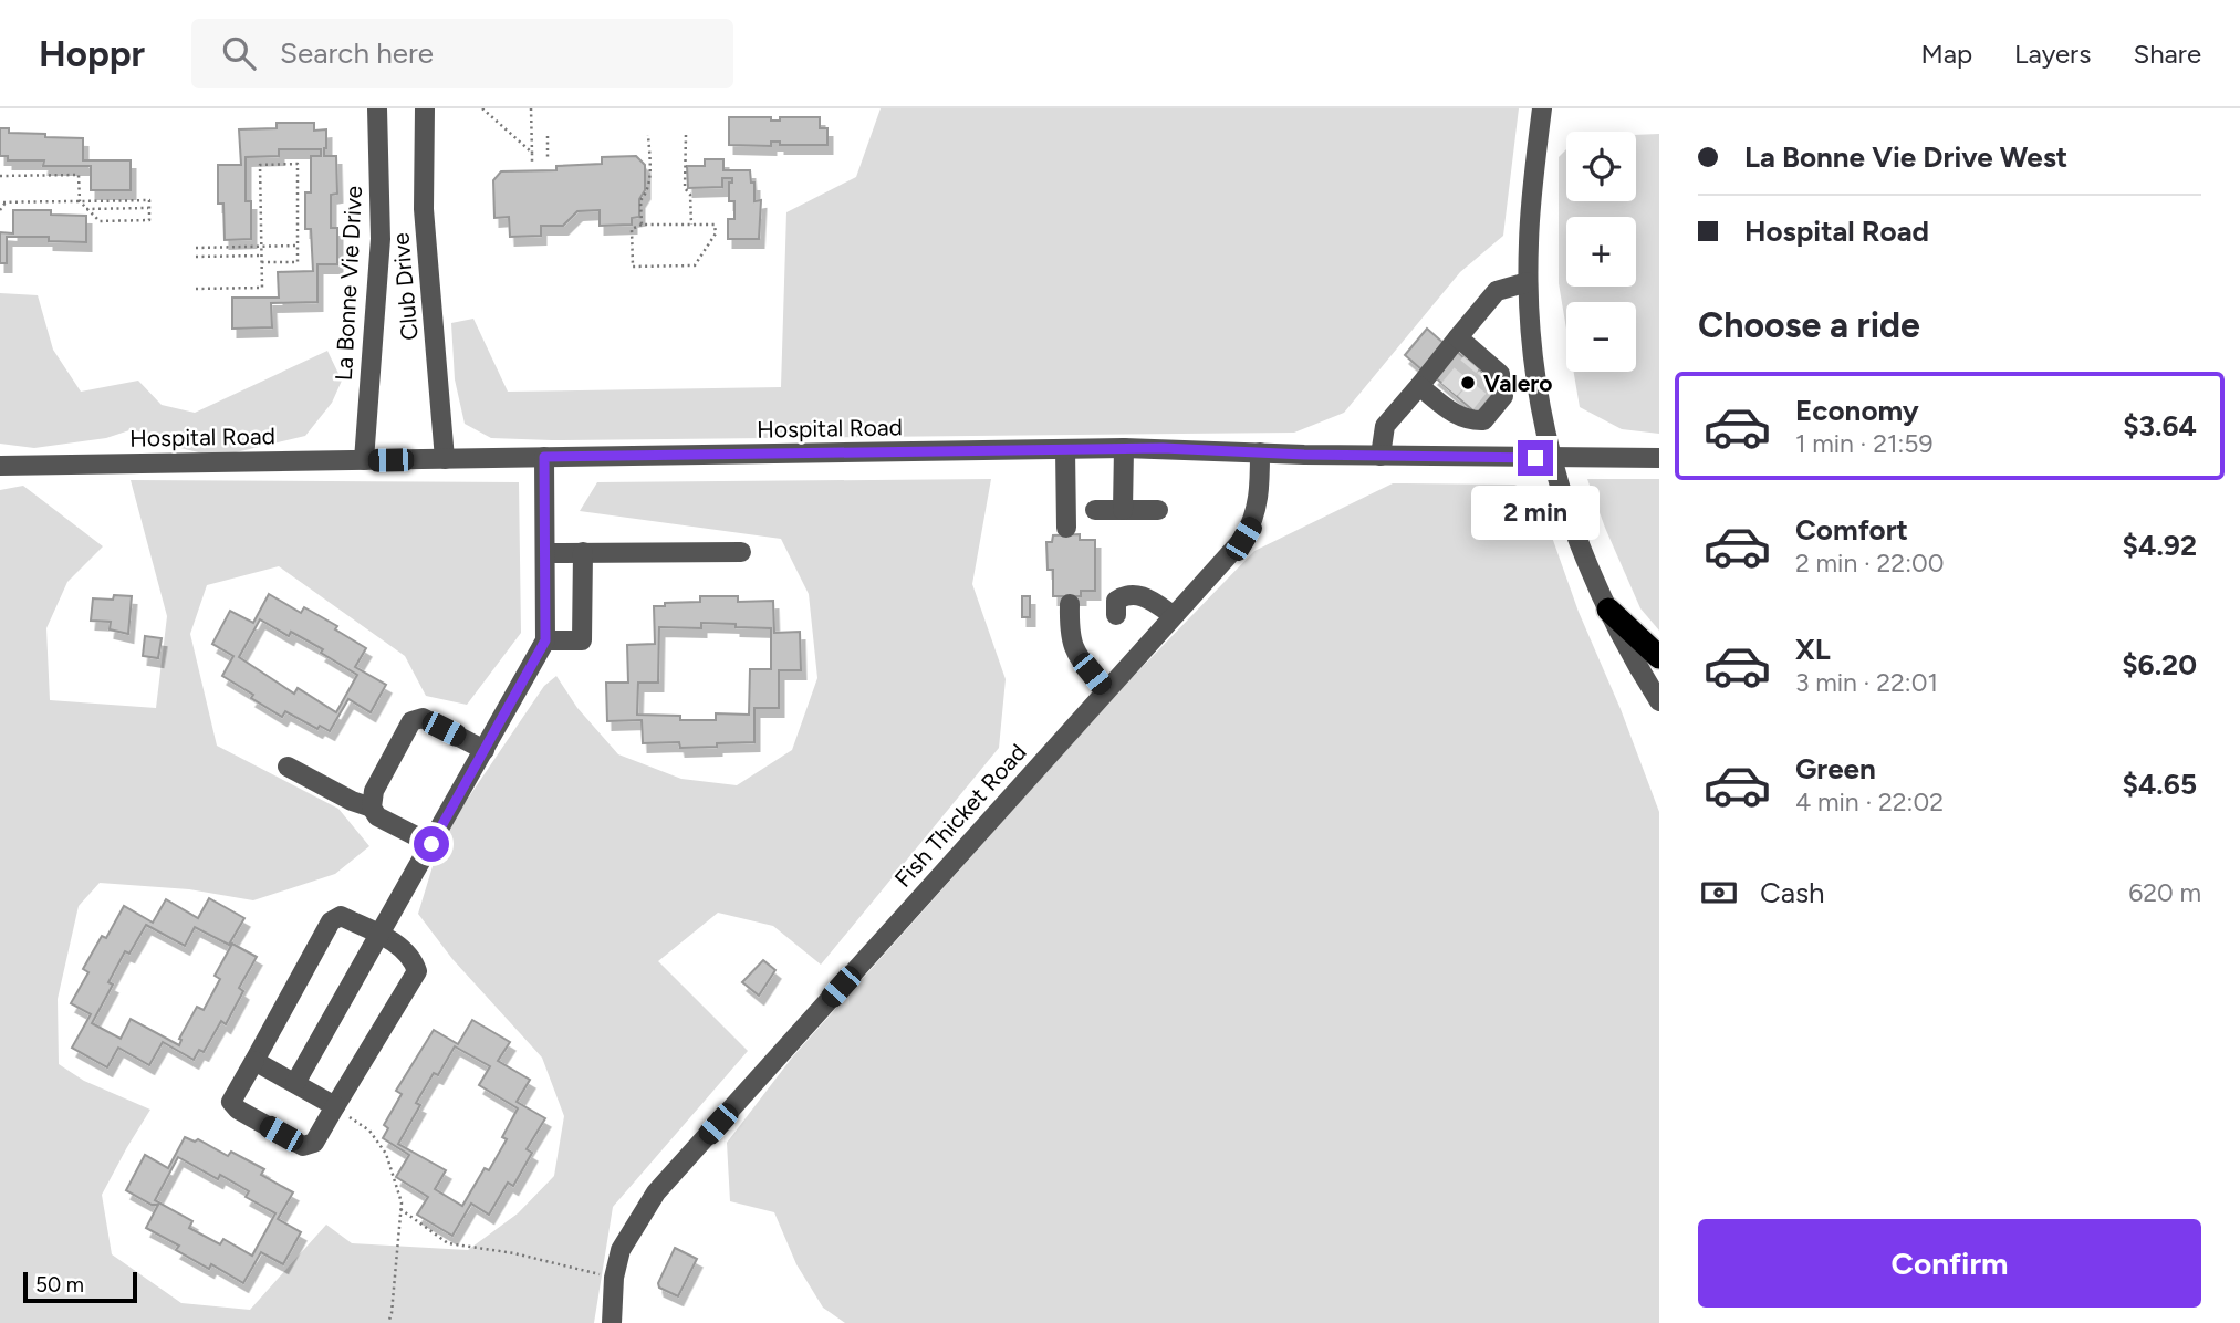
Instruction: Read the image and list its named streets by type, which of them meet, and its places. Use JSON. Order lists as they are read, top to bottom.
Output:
{
  "streets": {
    "street": [
      "La Bonne Vie Drive",
      "Club Drive",
      "Hospital Road",
      "Fish Thicket Road"
    ]
  },
  "crossings": [
    ["La Bonne Vie Drive", "Hospital Road"],
    ["Club Drive", "Hospital Road"],
    ["Hospital Road", "Fish Thicket Road"]
  ],
  "places": ["Valero"],
  "scale_bar": "50 m",
  "page": {
    "header": "Hoppr",
    "search": "Search here",
    "nav": ["Map", "Layers", "Share"],
    "banner": ["La Bonne Vie Drive West", "Hospital Road"],
    "map_buttons": ["+", "−"],
    "heading": "Choose a ride",
    "list": [
      {
        "name": "Economy",
        "note": "1 min · 21:59",
        "value": "$3.64"
      },
      {
        "name": "Comfort",
        "note": "2 min · 22:00",
        "value": "$4.92"
      },
      {
        "name": "XL",
        "note": "3 min · 22:01",
        "value": "$6.20"
      },
      {
        "name": "Green",
        "note": "4 min · 22:02",
        "value": "$4.65"
      }
    ],
    "bubble": "2 min",
    "pay": ["Cash", "620 m"],
    "buttons": "Confirm",
    "scale": "50 m"
  }
}
